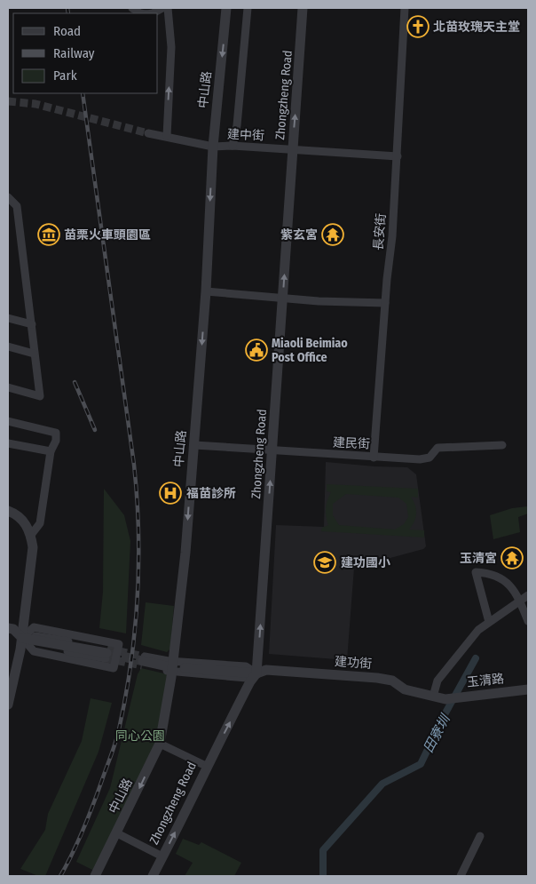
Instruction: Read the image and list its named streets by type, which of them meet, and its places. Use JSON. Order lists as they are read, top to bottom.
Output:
{
  "streets": {
    "street": [
      "中山路",
      "Zhongzheng Road",
      "建中街",
      "長安街",
      "建民街",
      "建功街",
      "玉清路"
    ]
  },
  "crossings": [
    ["中山路", "建中街"],
    ["中山路", "建民街"],
    ["Zhongzheng Road", "建中街"],
    ["Zhongzheng Road", "建民街"],
    ["Zhongzheng Road", "建功街"],
    ["建中街", "長安街"],
    ["長安街", "建民街"],
    ["建功街", "玉清路"]
  ],
  "one_way": ["Zhongzheng Road"],
  "water": ["田寮圳"],
  "parks": ["同心公園"],
  "places": {
    "church": ["北苗玫瑰天主堂"],
    "museum": ["苗栗火車頭園區"],
    "temple": ["紫玄宮", "玉清宮"],
    "public building": ["Miaoli Beimiao Post Office"],
    "hospital": ["福苗診所"],
    "school or university": ["建功國小"]
  },
  "legend": ["Road", "Railway", "Park"]
}
